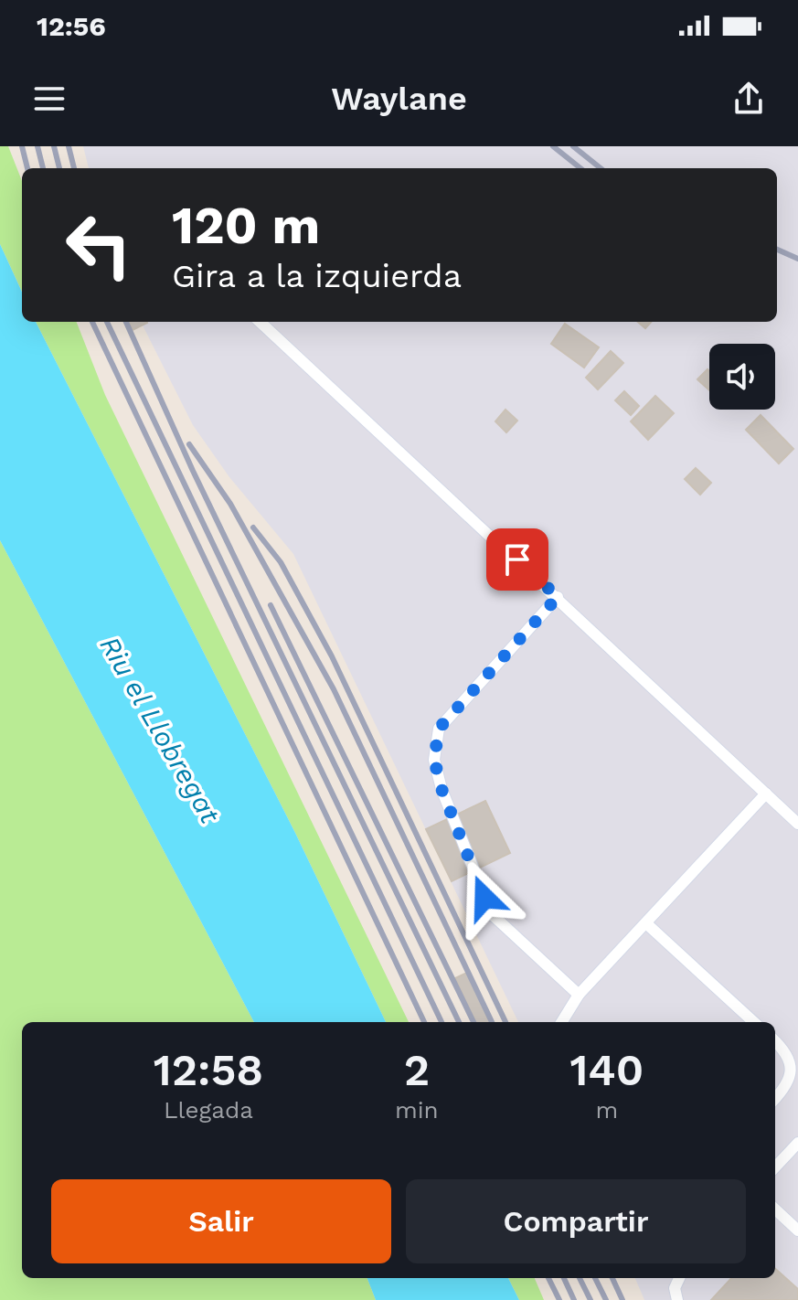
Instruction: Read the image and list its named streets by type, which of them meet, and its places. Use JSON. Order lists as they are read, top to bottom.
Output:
{
  "water": ["Riu el Llobregat"],
  "page": {
    "status": "12:56",
    "header": "Waylane",
    "turn": ["120 m", "Gira a la izquierda"],
    "eta": [
      "12:58",
      "Llegada",
      "2",
      "min",
      "140",
      "m"
    ],
    "buttons": ["Salir", "Compartir"]
  }
}
